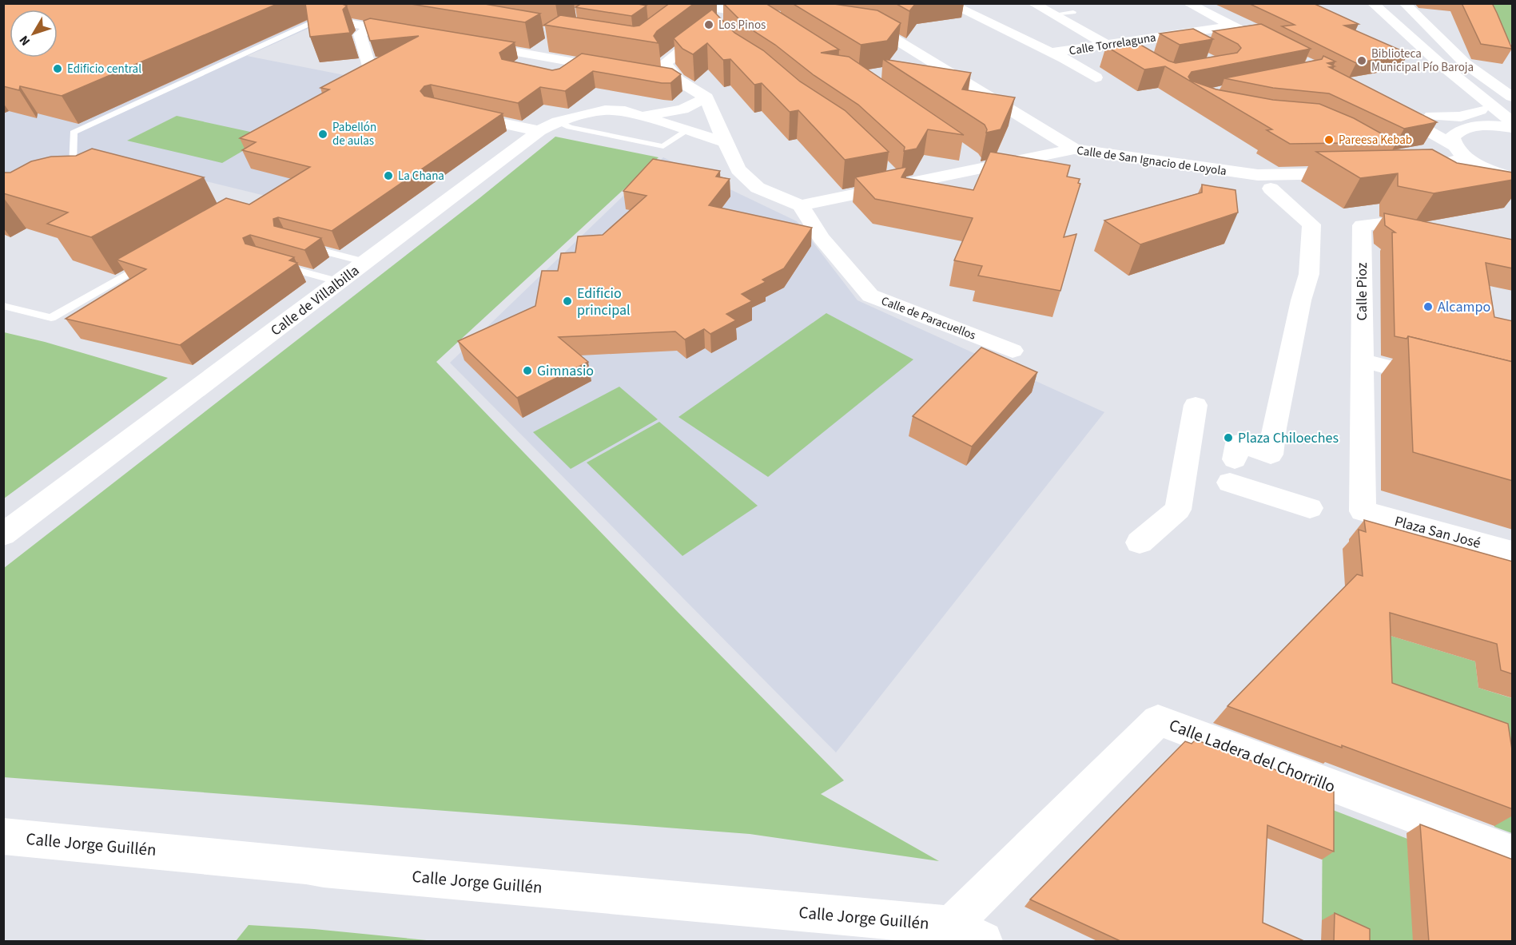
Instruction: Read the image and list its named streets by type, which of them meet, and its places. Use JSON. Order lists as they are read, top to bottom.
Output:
{
  "streets": {
    "street": [
      "Calle Torrelaguna",
      "Calle de San Ignacio de Loyola",
      "Calle Pioz",
      "Calle de Villalbilla",
      "Calle de Paracuellos",
      "Plaza San José",
      "Calle Ladera del Chorrillo",
      "Calle Jorge Guillén"
    ]
  },
  "crossings": [
    ["Calle de San Ignacio de Loyola", "Calle de Paracuellos"],
    ["Calle Pioz", "Plaza San José"],
    ["Calle Ladera del Chorrillo", "Calle Jorge Guillén"]
  ],
  "places": [
    "Los Pinos",
    "Biblioteca Municipal Pío Baroja",
    "Edificio central",
    "Pabellón de aulas",
    "Pareesa Kebab",
    "La Chana",
    "Edificio principal",
    "Alcampo",
    "Gimnasio",
    "Plaza Chiloeches"
  ],
  "north": "bottom left"
}
